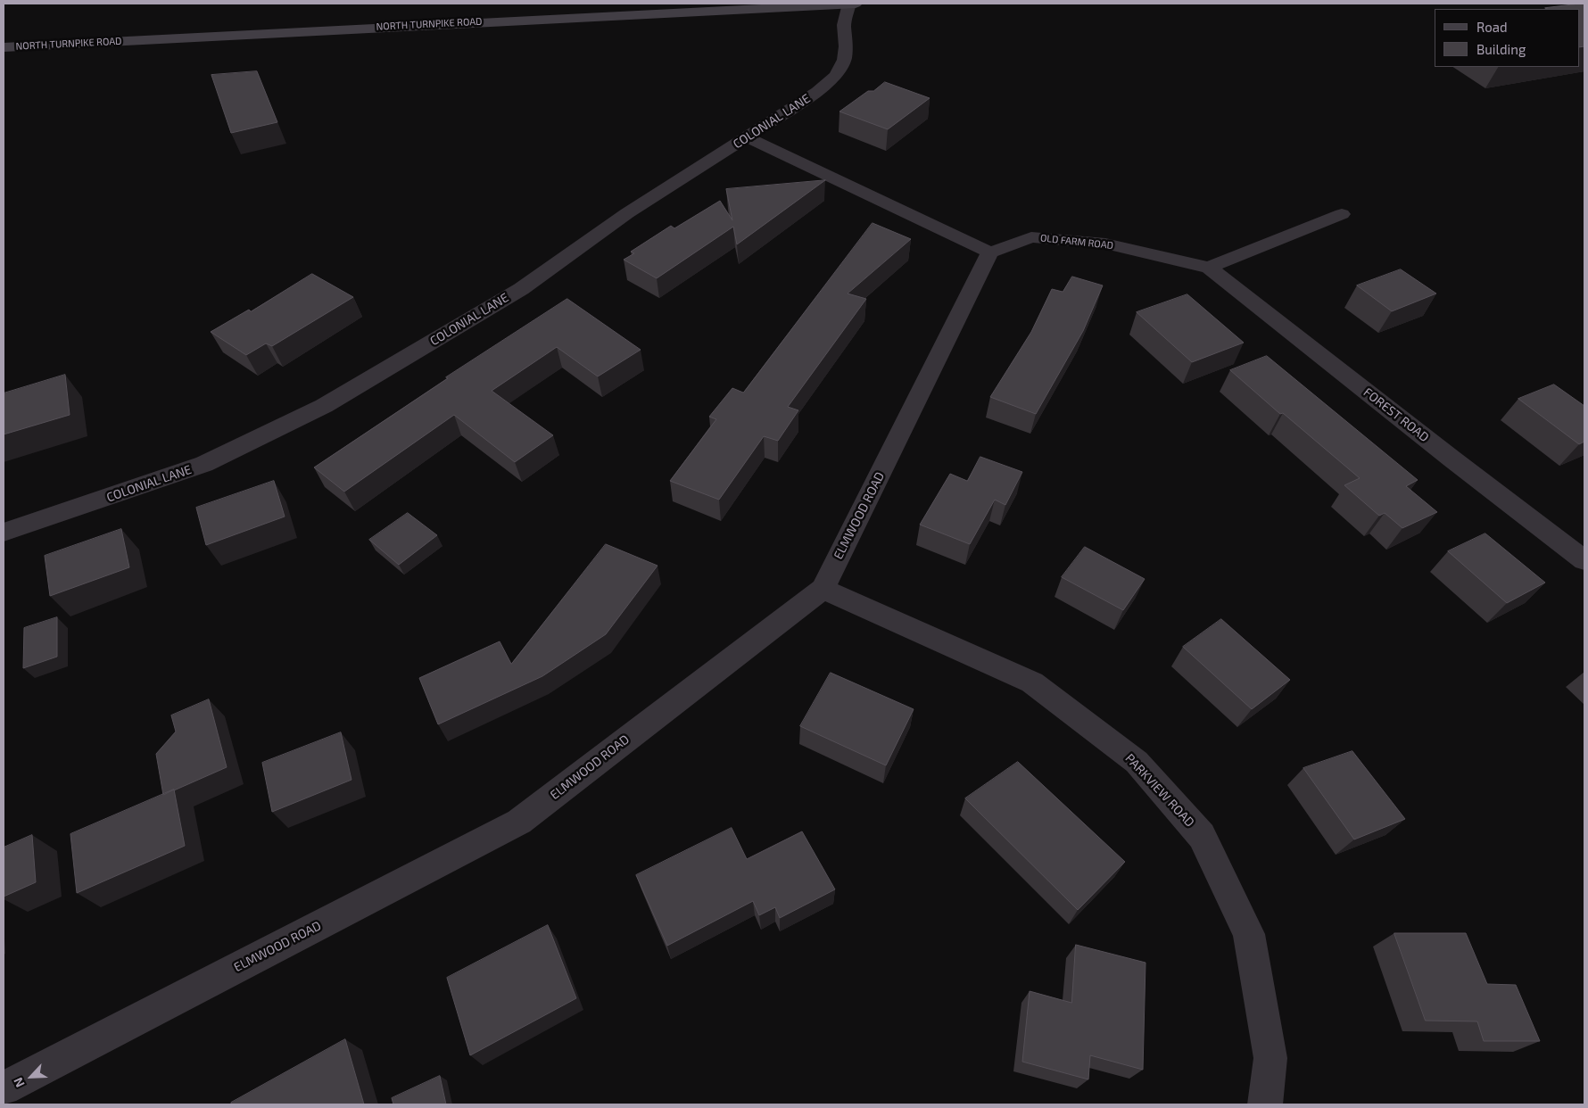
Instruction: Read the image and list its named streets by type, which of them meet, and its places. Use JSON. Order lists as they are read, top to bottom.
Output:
{
  "streets": {
    "main road": ["NORTH TURNPIKE ROAD"],
    "street": [
      "COLONIAL LANE",
      "OLD FARM ROAD",
      "FOREST ROAD",
      "ELMWOOD ROAD",
      "PARKVIEW ROAD"
    ]
  },
  "crossings": [
    ["NORTH TURNPIKE ROAD", "COLONIAL LANE"],
    ["OLD FARM ROAD", "FOREST ROAD"],
    ["OLD FARM ROAD", "ELMWOOD ROAD"],
    ["ELMWOOD ROAD", "PARKVIEW ROAD"]
  ],
  "legend": ["Road", "Building"],
  "north": "bottom left"
}
